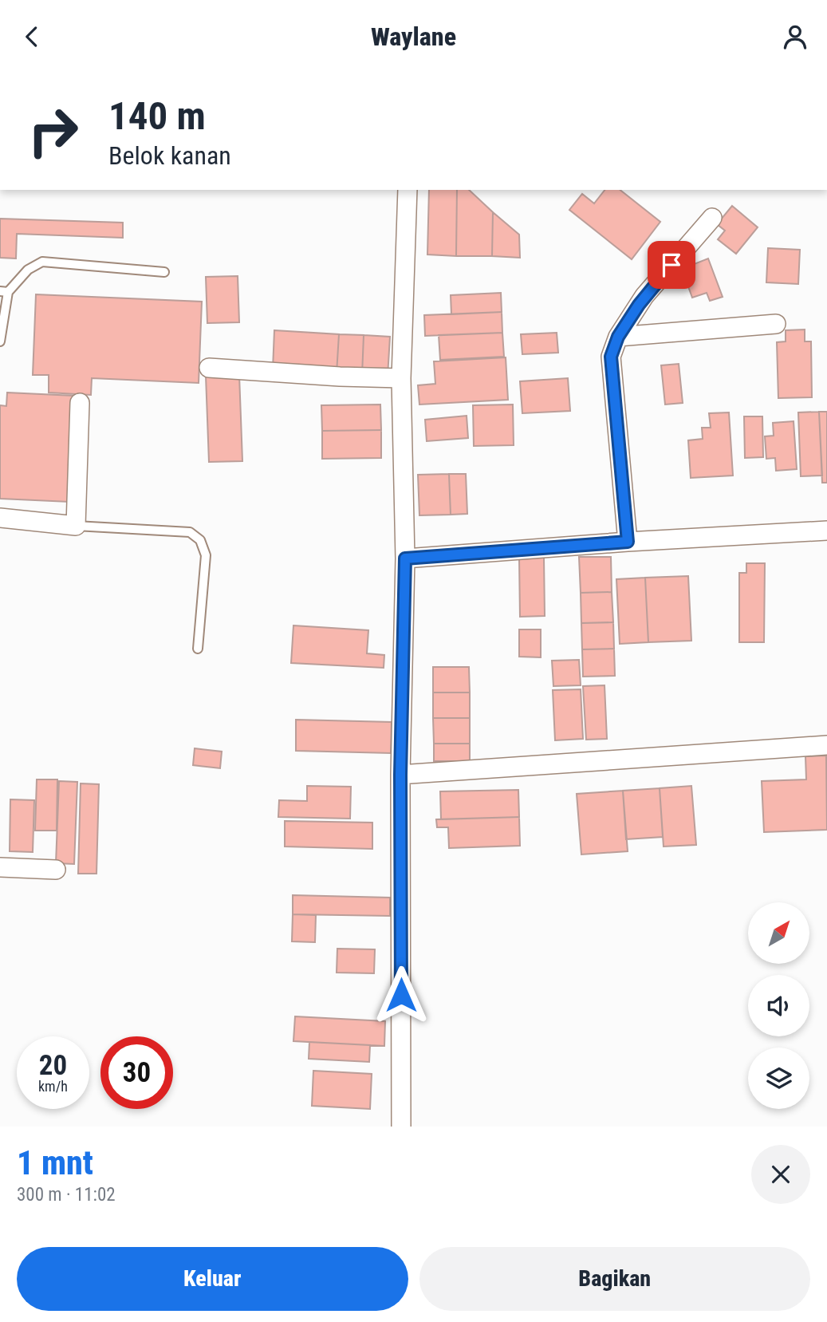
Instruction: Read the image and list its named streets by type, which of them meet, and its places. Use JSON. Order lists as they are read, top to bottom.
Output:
{
  "north": "top right",
  "page": {
    "header": "Waylane",
    "turn": ["140 m", "Belok kanan"],
    "speed": "20 km/h",
    "limit": "30",
    "heading": ["1 mnt", "300 m · 11:02"],
    "buttons": ["Keluar", "Bagikan"]
  }
}
